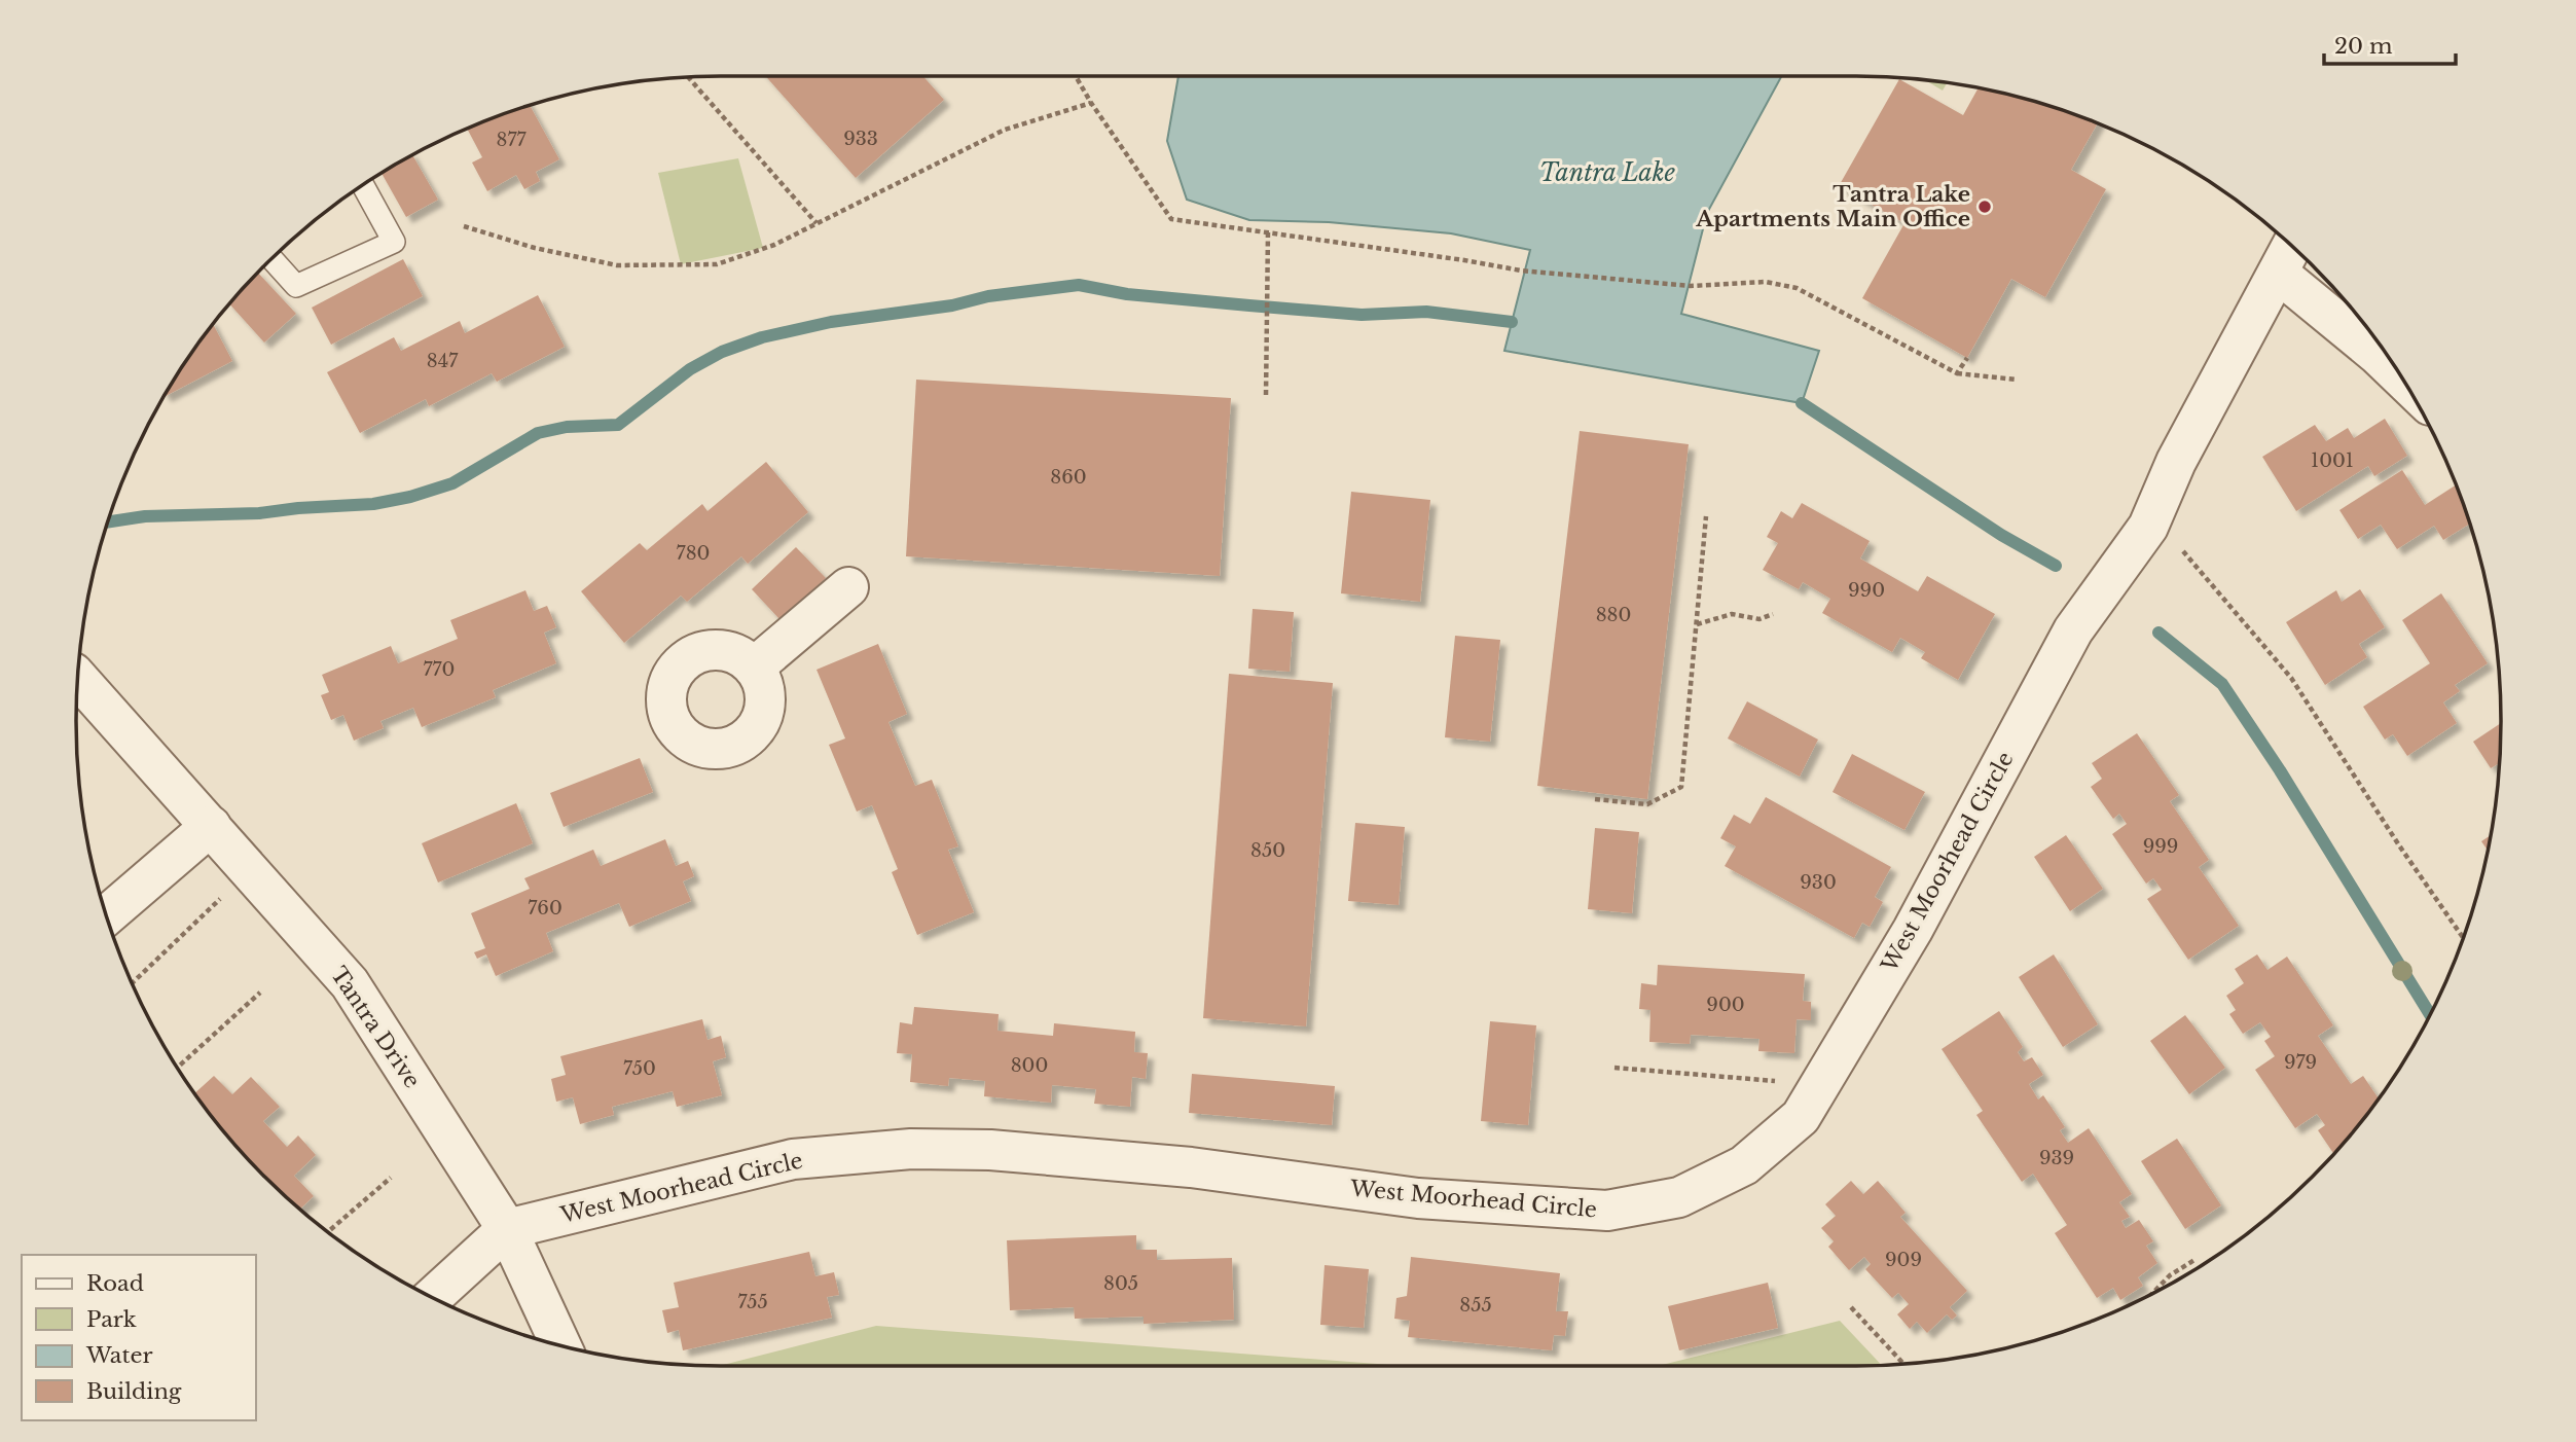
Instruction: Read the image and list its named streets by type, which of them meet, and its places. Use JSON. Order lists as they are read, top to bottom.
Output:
{
  "streets": {
    "street": ["West Moorhead Circle", "Tantra Drive"]
  },
  "crossings": [
    ["West Moorhead Circle", "Tantra Drive"]
  ],
  "water": ["Tantra Lake"],
  "places": ["Tantra Lake Apartments Main Office"],
  "house_numbers": [
    "933",
    "877",
    "847",
    "1001",
    "860",
    "780",
    "990",
    "880",
    "770",
    "999",
    "850",
    "930",
    "760",
    "900",
    "979",
    "800",
    "750",
    "939",
    "909",
    "805",
    "755",
    "855"
  ],
  "legend": [
    "Road",
    "Park",
    "Water",
    "Building"
  ],
  "scale_bar": "20 m"
}
